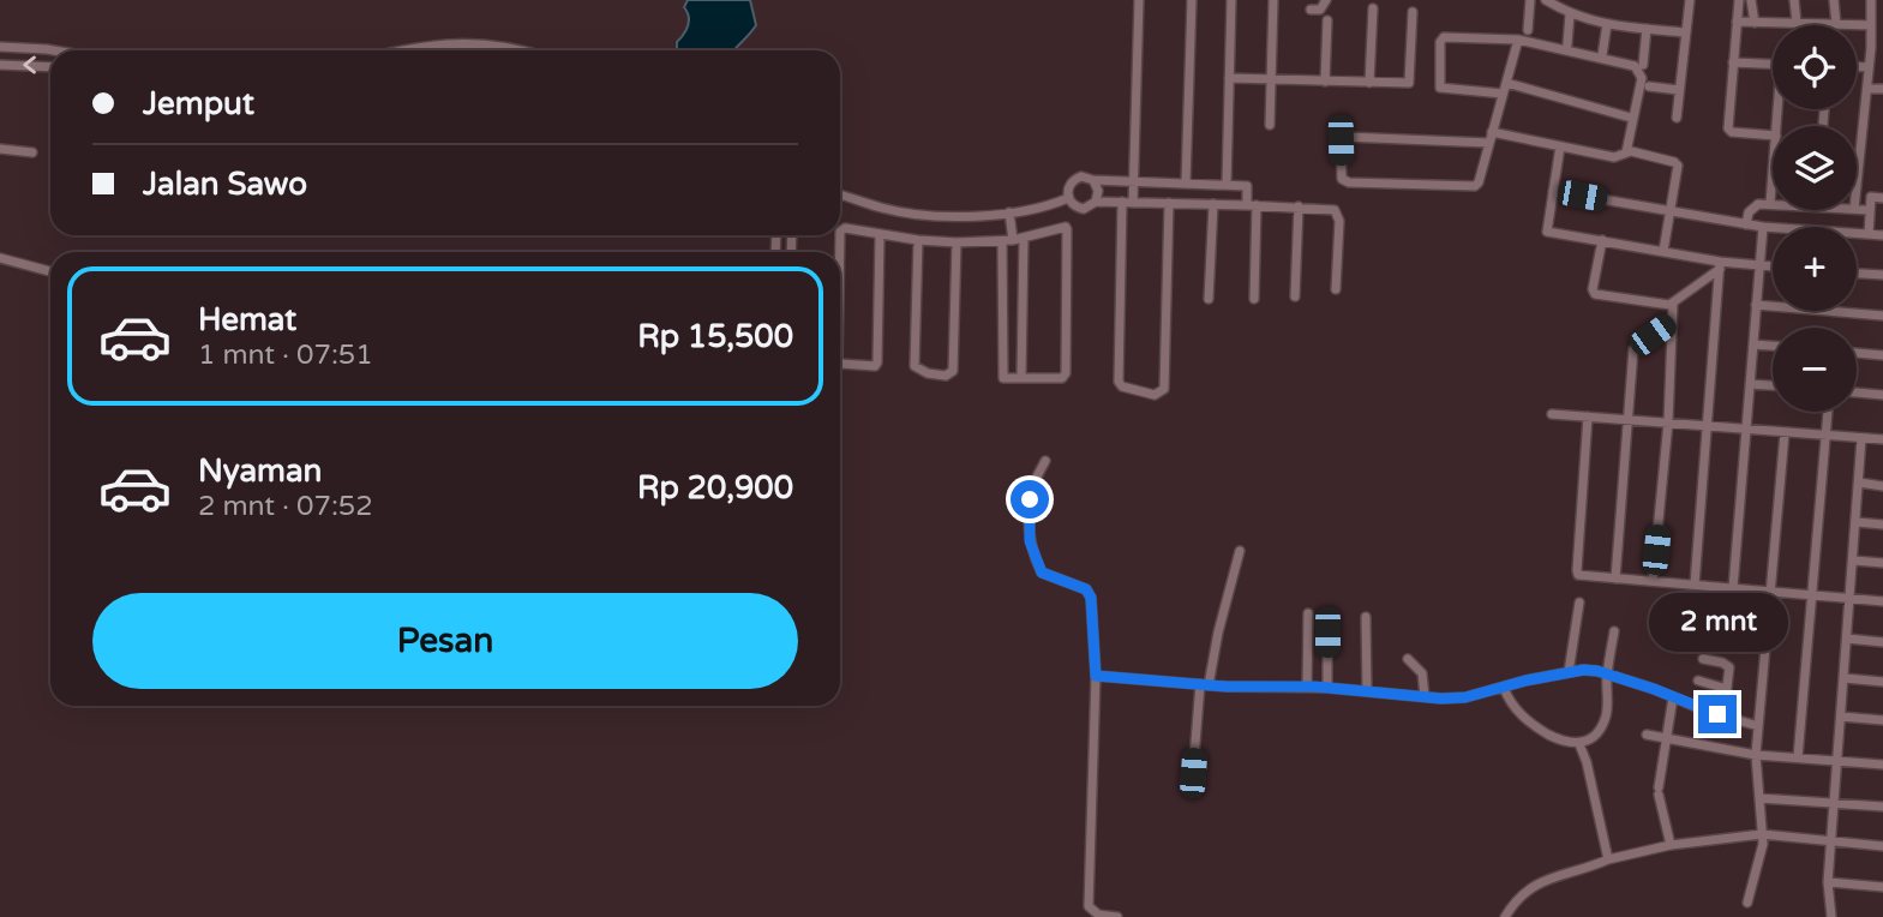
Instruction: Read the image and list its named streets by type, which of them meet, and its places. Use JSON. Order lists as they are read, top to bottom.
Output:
{
  "page": {
    "map_buttons": ["+", "−"],
    "banner": ["Jemput", "Jalan Sawo"],
    "list": [
      {
        "name": "Hemat",
        "note": "1 mnt · 07:51",
        "value": "Rp 15,500"
      },
      {
        "name": "Nyaman",
        "note": "2 mnt · 07:52",
        "value": "Rp 20,900"
      }
    ],
    "buttons": "Pesan",
    "bubble": "2 mnt"
  }
}
